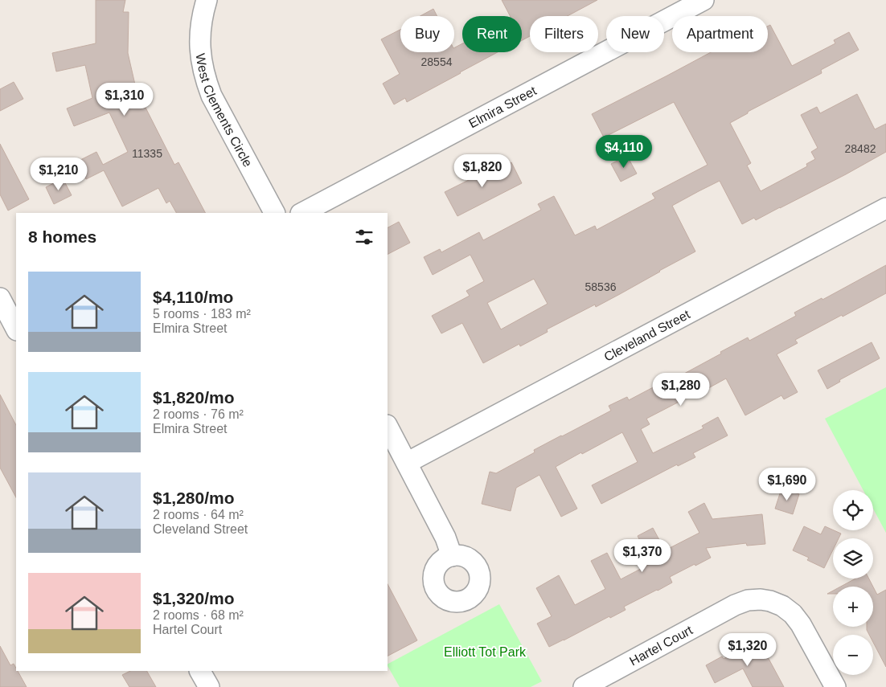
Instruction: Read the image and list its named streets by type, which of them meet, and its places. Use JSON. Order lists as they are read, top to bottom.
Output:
{
  "streets": {
    "street": [
      "Elmira Street",
      "West Clements Circle",
      "Cleveland Street",
      "Hartel Court"
    ]
  },
  "parks": ["Elliott Tot Park"],
  "house_numbers": [
    "28554",
    "28482",
    "11335",
    "58536"
  ],
  "page": {
    "chip": [
      "Buy",
      "Rent",
      "Filters",
      "New",
      "Apartment"
    ],
    "price": [
      "$1,310",
      "$4,110",
      "$1,820",
      "$1,210",
      "$1,280",
      "$1,690",
      "$1,370",
      "$1,320"
    ],
    "heading": "8 homes",
    "list": [
      {
        "name": "$4,110/mo",
        "note": "5 rooms · 183 m² · Elmira Street"
      },
      {
        "name": "$1,820/mo",
        "note": "2 rooms · 76 m² · Elmira Street"
      },
      {
        "name": "$1,280/mo",
        "note": "2 rooms · 64 m² · Cleveland Street"
      },
      {
        "name": "$1,320/mo",
        "note": "2 rooms · 68 m² · Hartel Court"
      }
    ],
    "map_buttons": ["+", "−"]
  }
}
